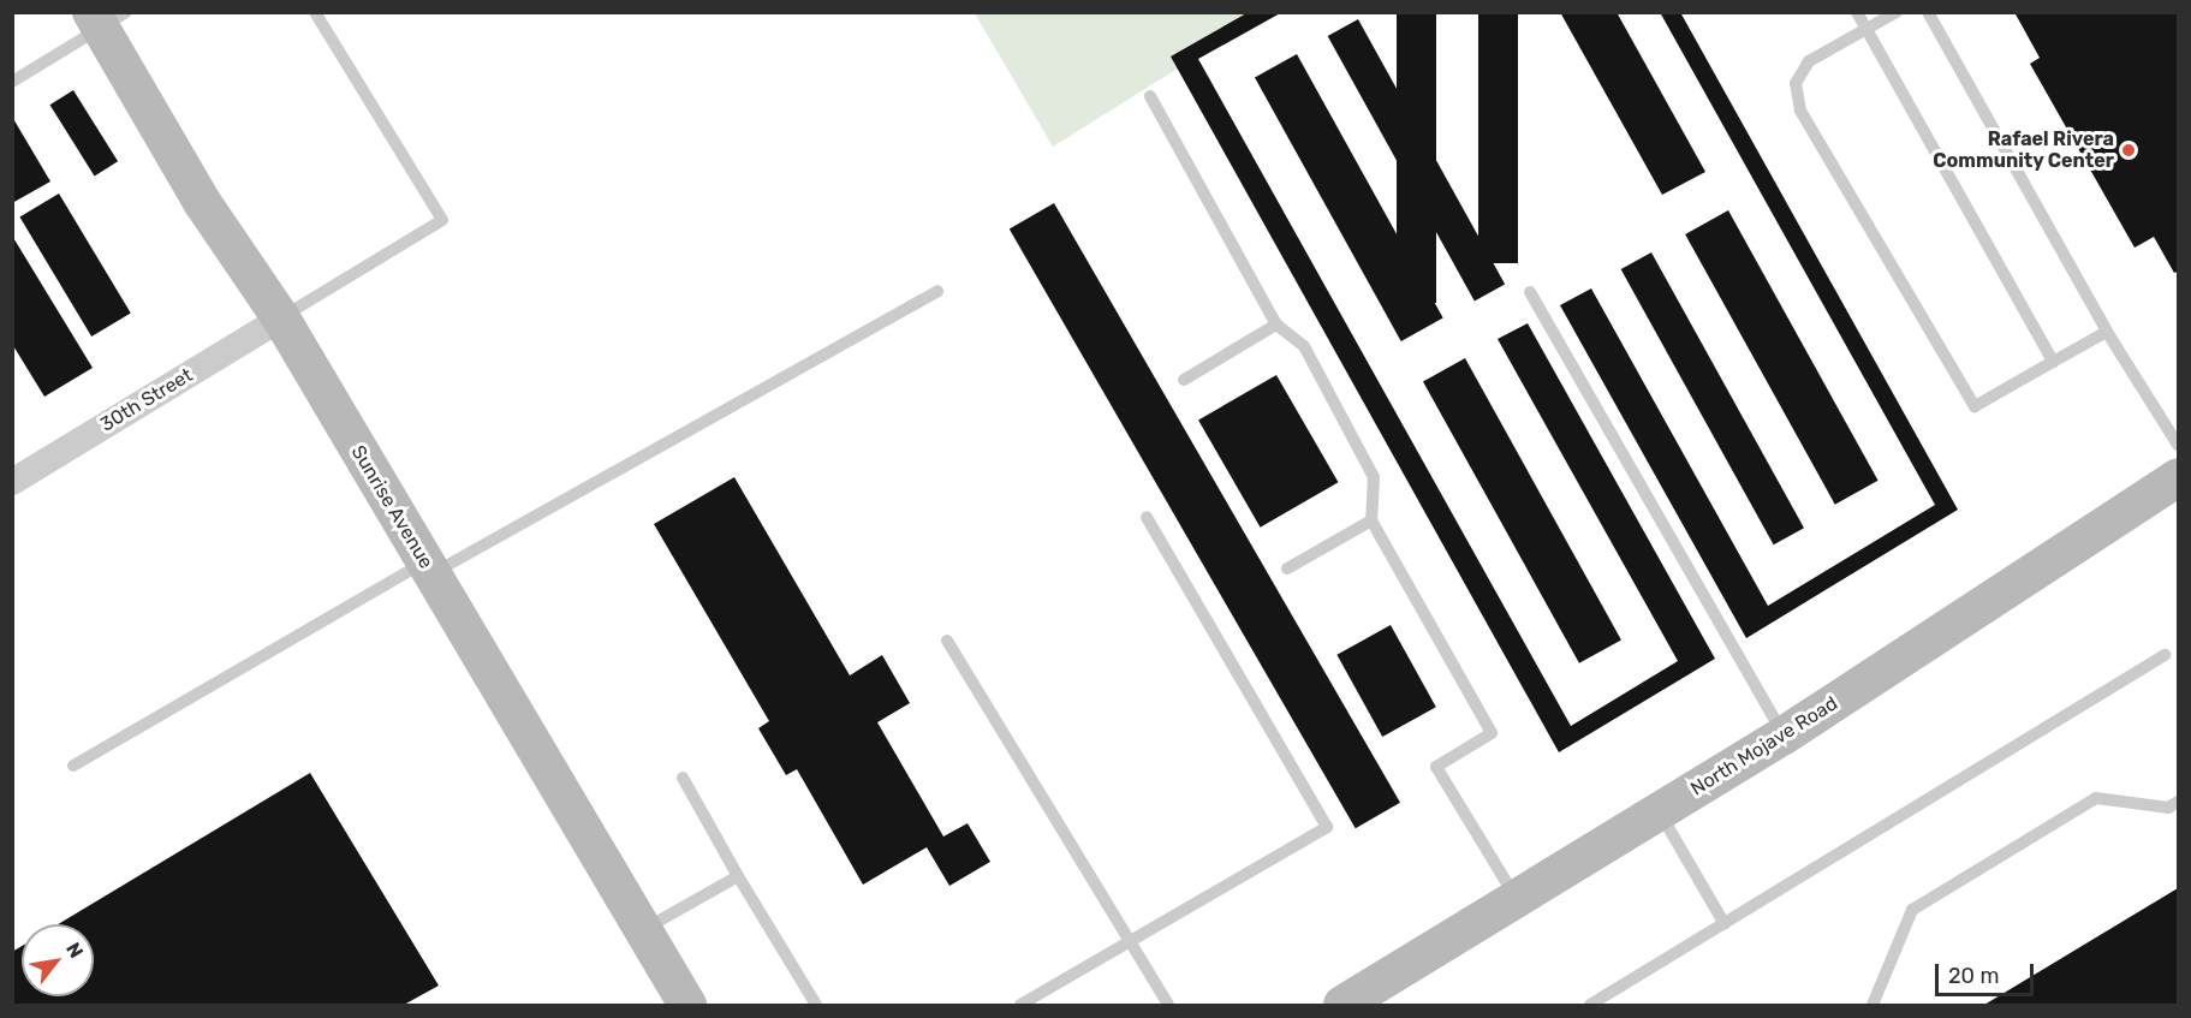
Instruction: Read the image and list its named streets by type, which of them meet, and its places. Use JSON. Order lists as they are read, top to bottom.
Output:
{
  "streets": {
    "street": ["30th Street", "Sunrise Avenue", "North Mojave Road"]
  },
  "crossings": [
    ["30th Street", "Sunrise Avenue"]
  ],
  "places": ["Rafael Rivera Community Center"],
  "scale_bar": "20 m",
  "north": "top right"
}
